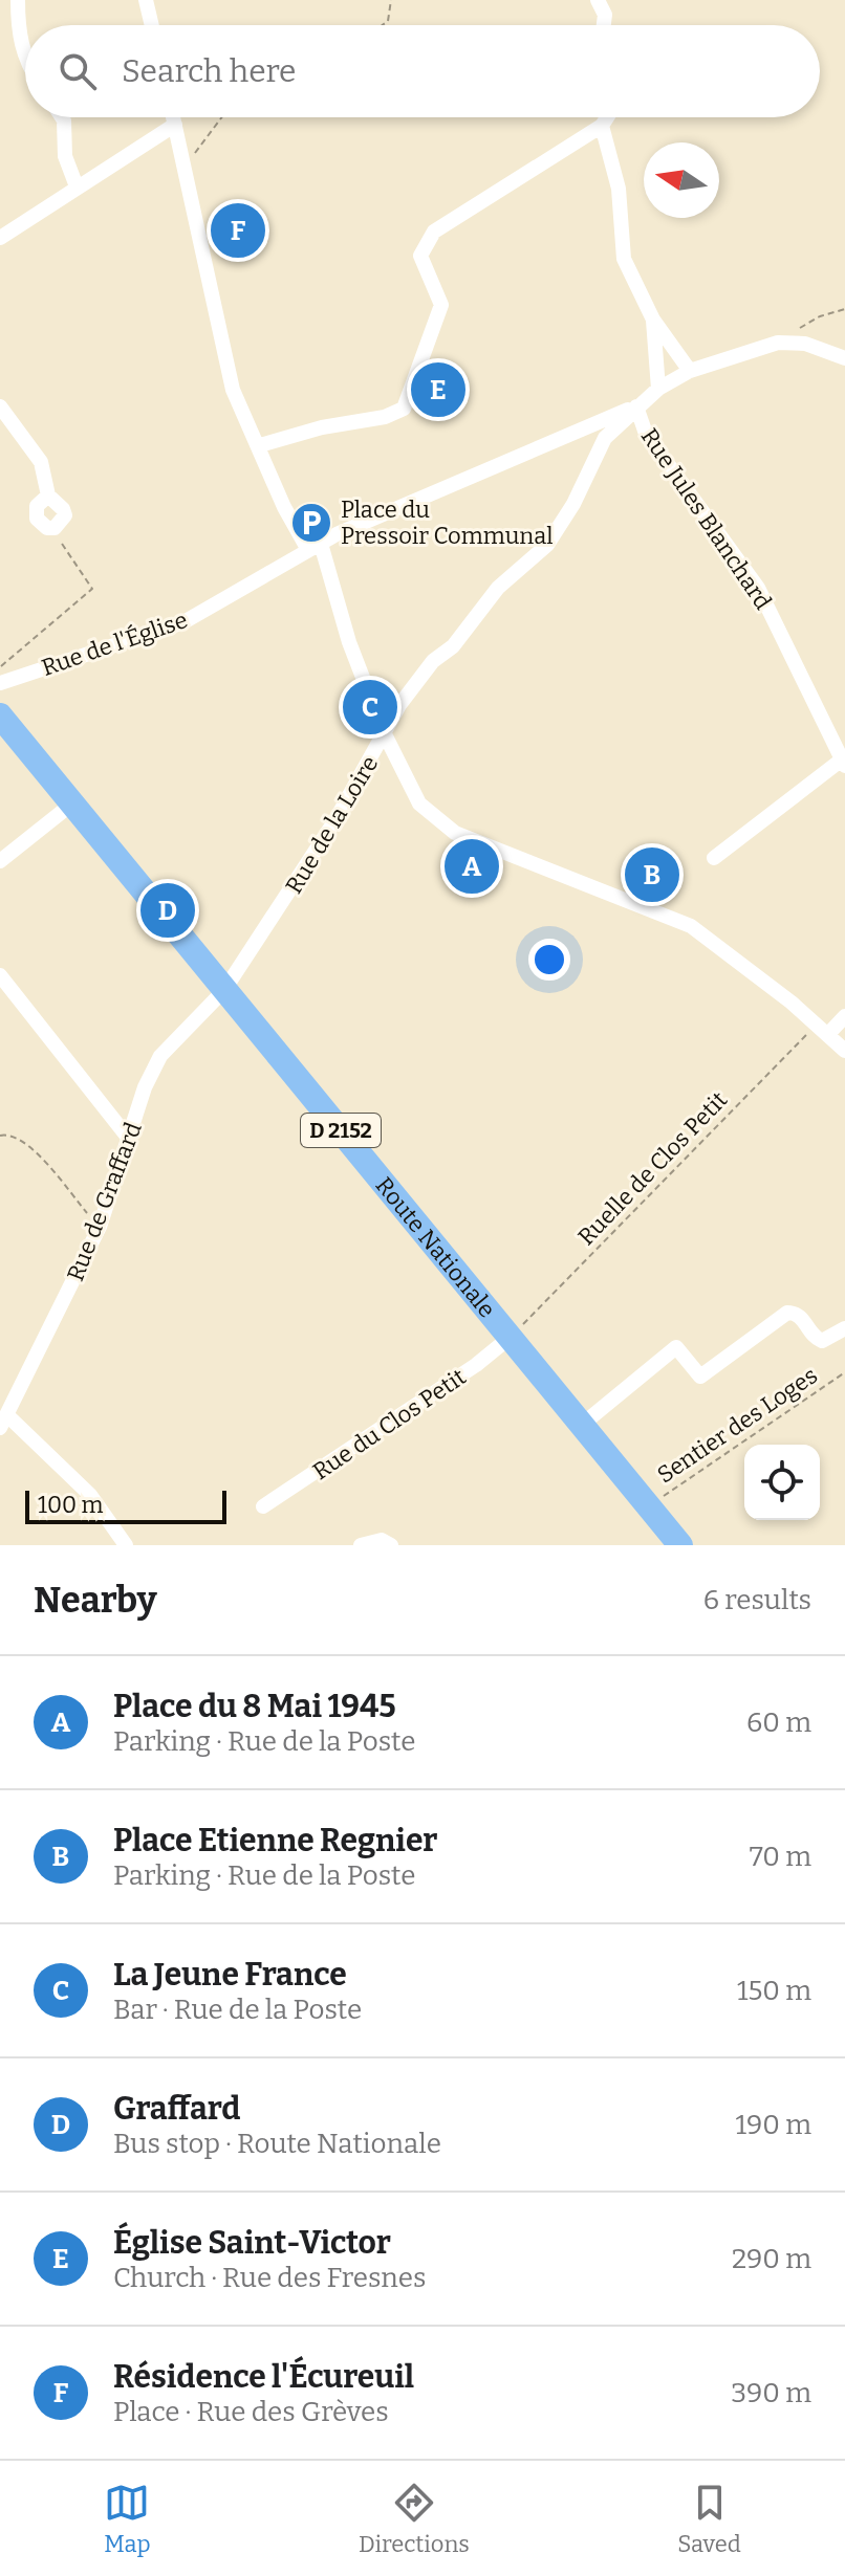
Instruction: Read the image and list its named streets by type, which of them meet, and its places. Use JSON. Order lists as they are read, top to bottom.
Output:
{
  "streets": {
    "main road": ["D 2152", "Route Nationale"],
    "street": [
      "Rue Jules Blanchard",
      "Rue de l'Église",
      "Rue de la Loire",
      "Rue de Graffard",
      "Rue du Clos Petit"
    ],
    "path": ["Ruelle de Clos Petit", "Sentier des Loges"]
  },
  "crossings": [
    ["Rue Jules Blanchard", "Rue de l'Église"],
    ["Rue Jules Blanchard", "Rue de la Loire"],
    ["Rue de l'Église", "Rue de la Loire"],
    ["Rue de la Loire", "Rue de Graffard"],
    ["Rue de la Loire", "Route Nationale"],
    ["Ruelle de Clos Petit", "Route Nationale"],
    ["Ruelle de Clos Petit", "Rue du Clos Petit"],
    ["Rue de Graffard", "Route Nationale"],
    ["Route Nationale", "Rue du Clos Petit"],
    ["Route Nationale", "Sentier des Loges"]
  ],
  "places": {
    "parking": ["Place du Pressoir Communal"]
  },
  "scale_bar": "100 m",
  "north": "left",
  "page": {
    "search": "Search here",
    "pins": [
      "F",
      "E",
      "C",
      "A",
      "B",
      "D"
    ],
    "scale": "100 m",
    "heading": ["Nearby", "6 results"],
    "list": [
      {
        "mark": "A",
        "name": "Place du 8 Mai 1945",
        "note": "Parking · Rue de la Poste",
        "value": "60 m"
      },
      {
        "mark": "B",
        "name": "Place Etienne Regnier",
        "note": "Parking · Rue de la Poste",
        "value": "70 m"
      },
      {
        "mark": "C",
        "name": "La Jeune France",
        "note": "Bar · Rue de la Poste",
        "value": "150 m"
      },
      {
        "mark": "D",
        "name": "Graffard",
        "note": "Bus stop · Route Nationale",
        "value": "190 m"
      },
      {
        "mark": "E",
        "name": "Église Saint-Victor",
        "note": "Church · Rue des Fresnes",
        "value": "290 m"
      },
      {
        "mark": "F",
        "name": "Résidence l'Écureuil",
        "note": "Place · Rue des Grèves",
        "value": "390 m"
      }
    ],
    "nav": ["Map", "Directions", "Saved"]
  }
}
